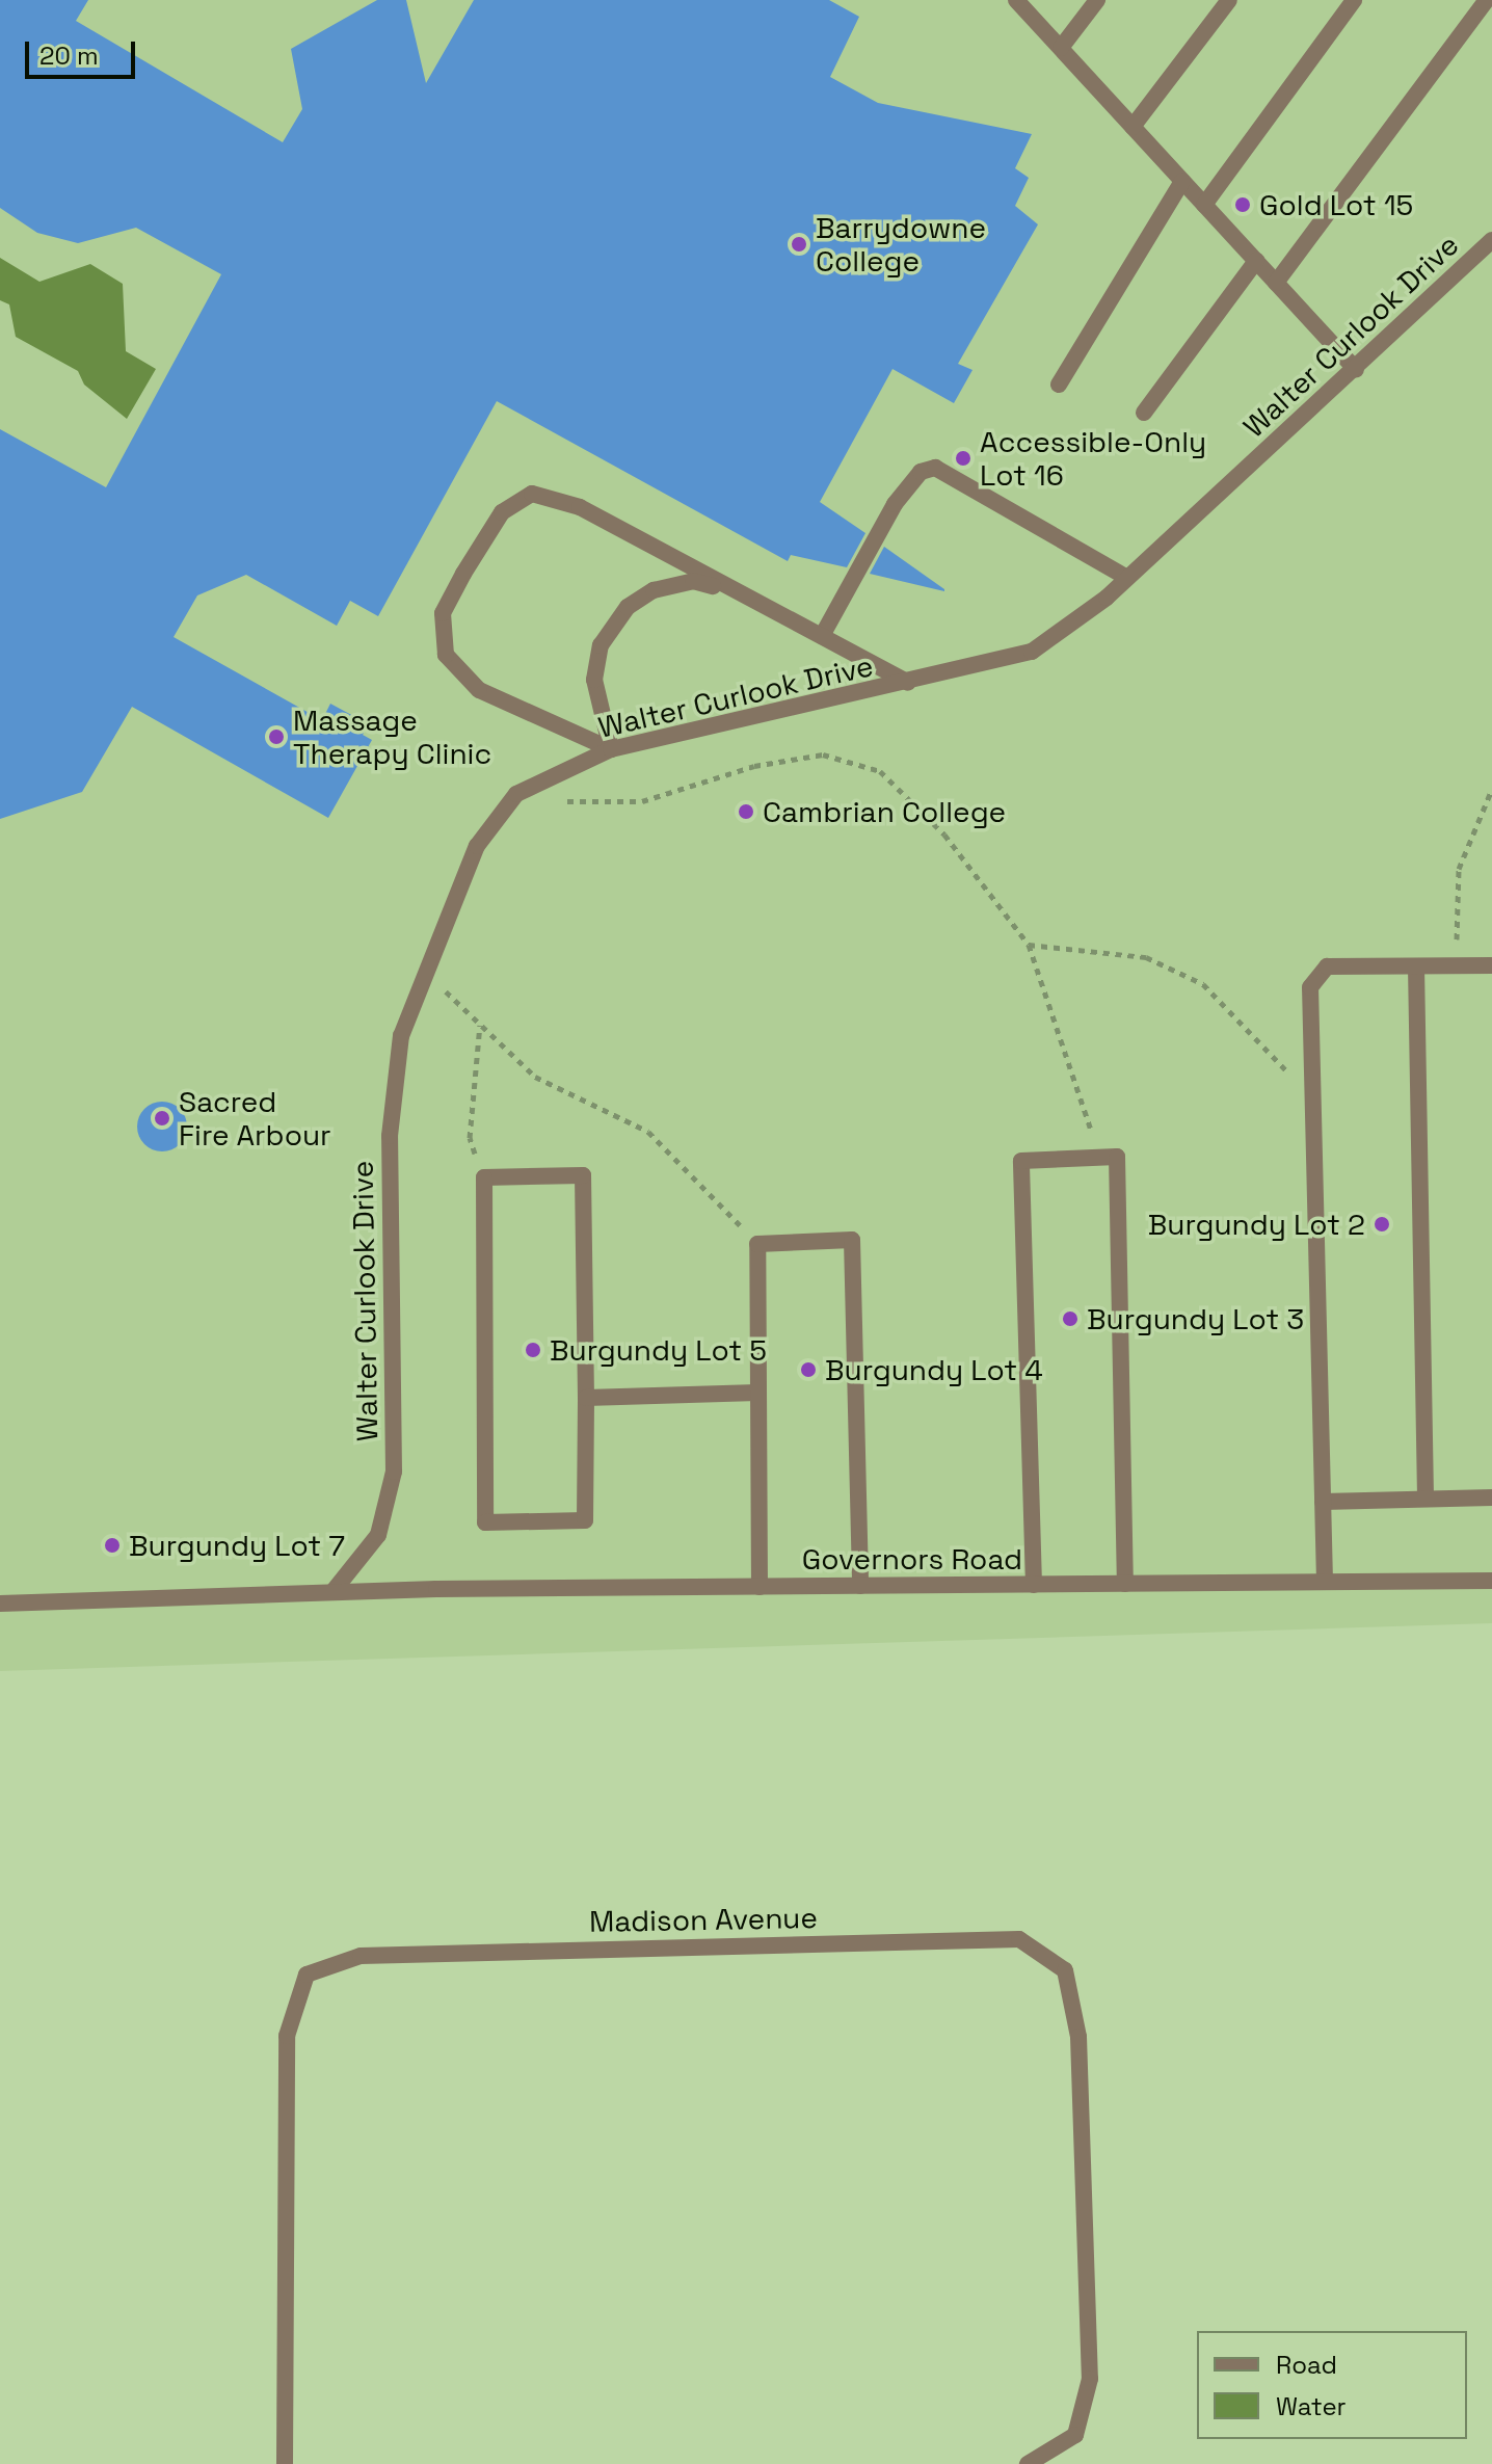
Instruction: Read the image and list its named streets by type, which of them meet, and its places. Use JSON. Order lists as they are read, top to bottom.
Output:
{
  "streets": {
    "street": ["Walter Curlook Drive", "Governors Road", "Madison Avenue"]
  },
  "crossings": [
    ["Walter Curlook Drive", "Governors Road"]
  ],
  "places": [
    "Gold Lot 15",
    "Barrydowne College",
    "Accessible-Only Lot 16",
    "Massage Therapy Clinic",
    "Cambrian College",
    "Sacred Fire Arbour",
    "Burgundy Lot 2",
    "Burgundy Lot 3",
    "Burgundy Lot 5",
    "Burgundy Lot 4",
    "Burgundy Lot 7"
  ],
  "legend": ["Road", "Water"],
  "scale_bar": "20 m"
}
